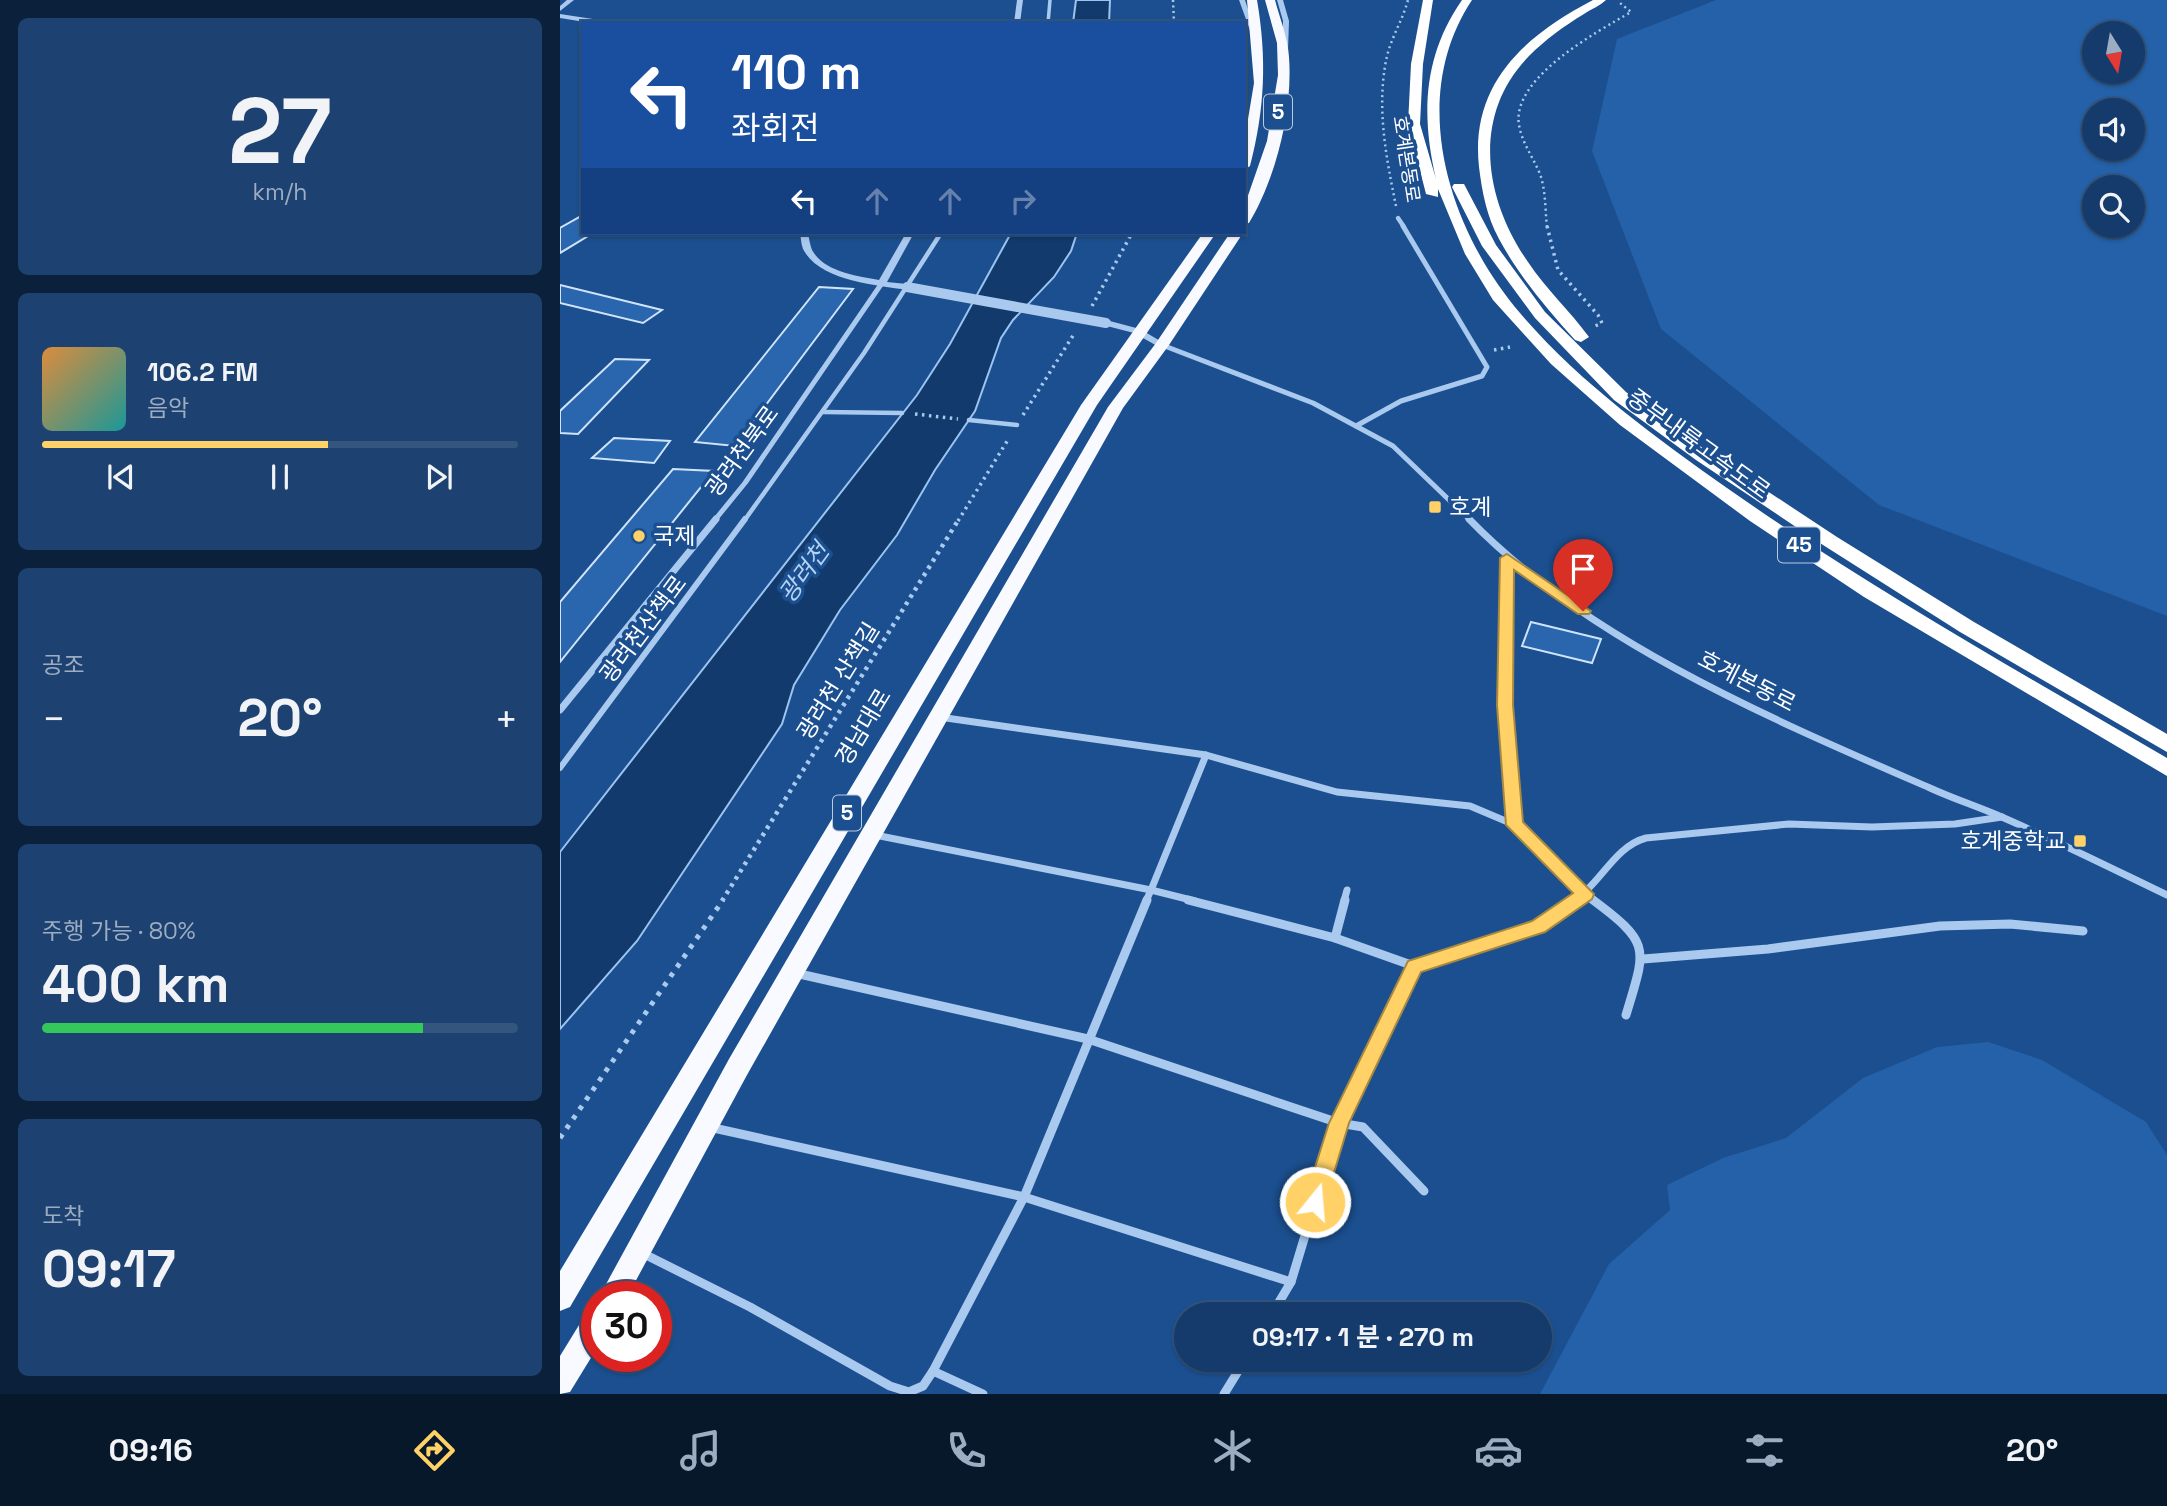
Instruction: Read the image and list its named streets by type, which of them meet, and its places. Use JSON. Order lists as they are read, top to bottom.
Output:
{
  "streets": {
    "highway": [
      "5",
      "중부내륙고속도로",
      "45",
      "경남대로"
    ],
    "street": ["호계본동로", "광려천북로", "광려천산책로"],
    "path": ["광려천 산책길"]
  },
  "crossings": [
    ["5", "호계본동로"]
  ],
  "water": ["광려천"],
  "places": {
    "transit": ["호계", "호계중학교"],
    "other": ["국제"]
  },
  "north": "bottom",
  "page": {
    "tile": [
      ["27", "km/h"],
      "공조",
      ["주행 가능 · 80%", "400 km"],
      ["도착", "09:17"]
    ],
    "turn": ["110 m", "좌회전"],
    "song": ["106.2 FM", "음악"],
    "heat": ["−", "20°", "+"],
    "limit": "30",
    "trip": "09:17 · 1 분 · 270 m",
    "tabs": ["09:16", "20°"]
  }
}
